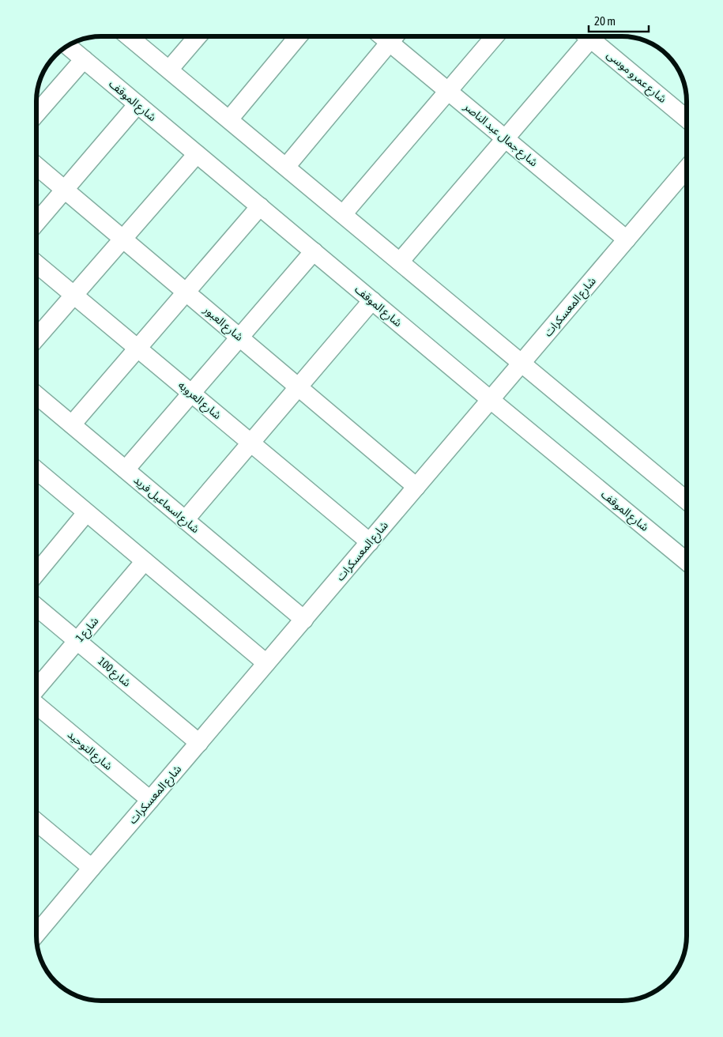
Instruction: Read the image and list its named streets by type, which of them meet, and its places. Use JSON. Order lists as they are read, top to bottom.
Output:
{
  "streets": {
    "street": [
      "شارع عمرو موسى",
      "شارع الموقف",
      "شارع جمال عبد الناصر",
      "شارع المعسكرات",
      "شارع العبور",
      "شارع العروبه",
      "شارع اسماعيل فريد",
      "شارع 1",
      "شارع 100",
      "شارع التوحيد"
    ]
  },
  "crossings": [
    ["شارع الموقف", "شارع المعسكرات"],
    ["شارع جمال عبد الناصر", "شارع المعسكرات"],
    ["شارع المعسكرات", "شارع العبور"],
    ["شارع المعسكرات", "شارع العروبه"],
    ["شارع المعسكرات", "شارع اسماعيل فريد"],
    ["شارع المعسكرات", "شارع 100"],
    ["شارع المعسكرات", "شارع التوحيد"],
    ["شارع 1", "شارع 100"]
  ],
  "scale_bar": "20 m"
}
